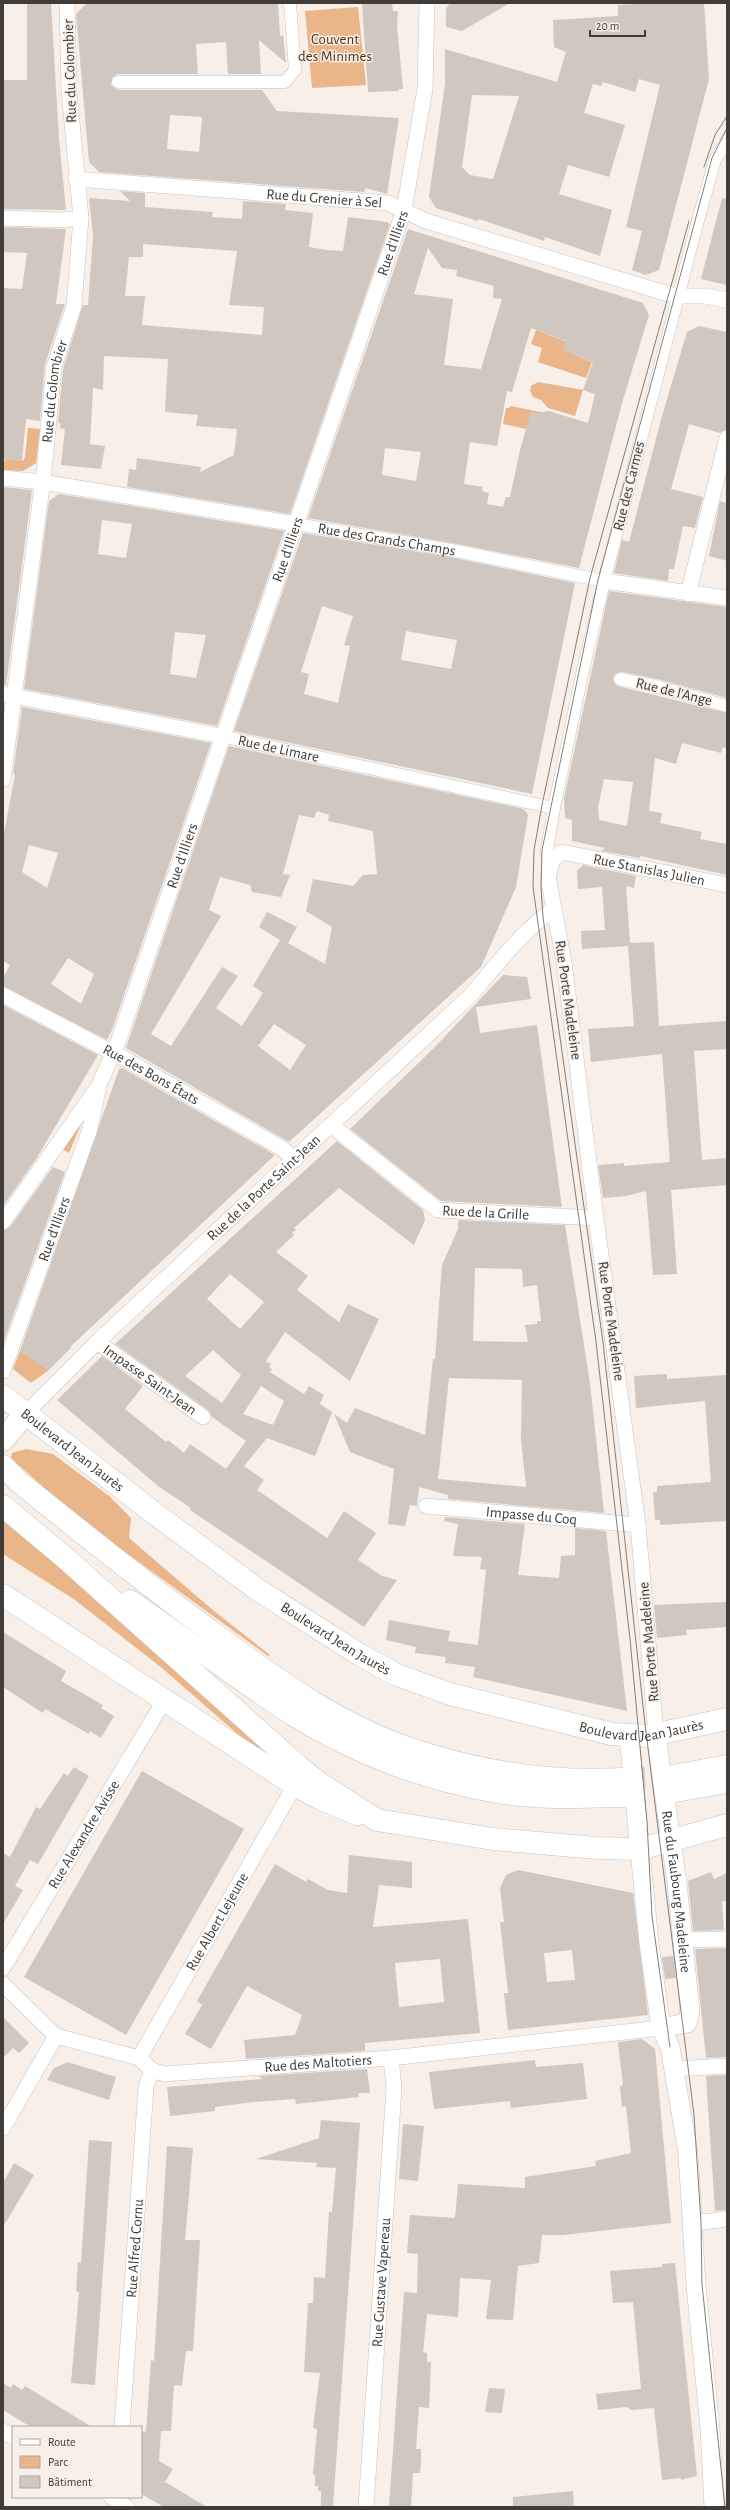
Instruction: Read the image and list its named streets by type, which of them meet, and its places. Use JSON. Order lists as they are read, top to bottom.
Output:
{
  "streets": {
    "main road": ["Boulevard Jean Jaurès"],
    "street": [
      "Rue du Colombier",
      "Rue du Grenier à Sel",
      "Rue d'Illiers",
      "Rue des Carmes",
      "Rue des Grands Champs",
      "Rue de l'Ange",
      "Rue de Limare",
      "Rue Stanislas Julien",
      "Rue Porte Madeleine",
      "Rue des Bons États",
      "Rue de la Porte Saint-Jean",
      "Rue de la Grille",
      "Impasse Saint-Jean",
      "Impasse du Coq",
      "Rue Alexandre Avisse",
      "Rue du Faubourg Madeleine",
      "Rue Albert Lejeune",
      "Rue des Maltotiers",
      "Rue Alfred Cornu",
      "Rue Gustave Vapereau"
    ]
  },
  "crossings": [
    ["Rue du Colombier", "Rue du Grenier à Sel"],
    ["Rue du Colombier", "Rue des Grands Champs"],
    ["Rue du Colombier", "Rue de Limare"],
    ["Rue du Grenier à Sel", "Rue d'Illiers"],
    ["Rue du Grenier à Sel", "Rue des Carmes"],
    ["Rue d'Illiers", "Rue des Grands Champs"],
    ["Rue d'Illiers", "Rue de Limare"],
    ["Rue d'Illiers", "Rue des Bons États"],
    ["Rue des Carmes", "Rue des Grands Champs"],
    ["Rue des Carmes", "Rue de Limare"],
    ["Rue des Carmes", "Rue Stanislas Julien"],
    ["Rue des Carmes", "Rue Porte Madeleine"],
    ["Rue Stanislas Julien", "Rue Porte Madeleine"],
    ["Rue Porte Madeleine", "Rue de la Porte Saint-Jean"],
    ["Rue Porte Madeleine", "Rue de la Grille"],
    ["Rue Porte Madeleine", "Boulevard Jean Jaurès"],
    ["Rue Porte Madeleine", "Impasse du Coq"],
    ["Rue Porte Madeleine", "Rue du Faubourg Madeleine"],
    ["Rue des Bons États", "Rue de la Porte Saint-Jean"],
    ["Rue de la Porte Saint-Jean", "Rue de la Grille"],
    ["Rue de la Porte Saint-Jean", "Impasse Saint-Jean"],
    ["Rue de la Porte Saint-Jean", "Boulevard Jean Jaurès"],
    ["Boulevard Jean Jaurès", "Rue du Faubourg Madeleine"],
    ["Rue du Faubourg Madeleine", "Rue des Maltotiers"],
    ["Rue Albert Lejeune", "Rue des Maltotiers"],
    ["Rue des Maltotiers", "Rue Alfred Cornu"],
    ["Rue des Maltotiers", "Rue Gustave Vapereau"]
  ],
  "parks": ["Couvent des Minimes"],
  "legend": ["Route", "Parc", "Bâtiment"],
  "scale_bar": "20 m"
}
